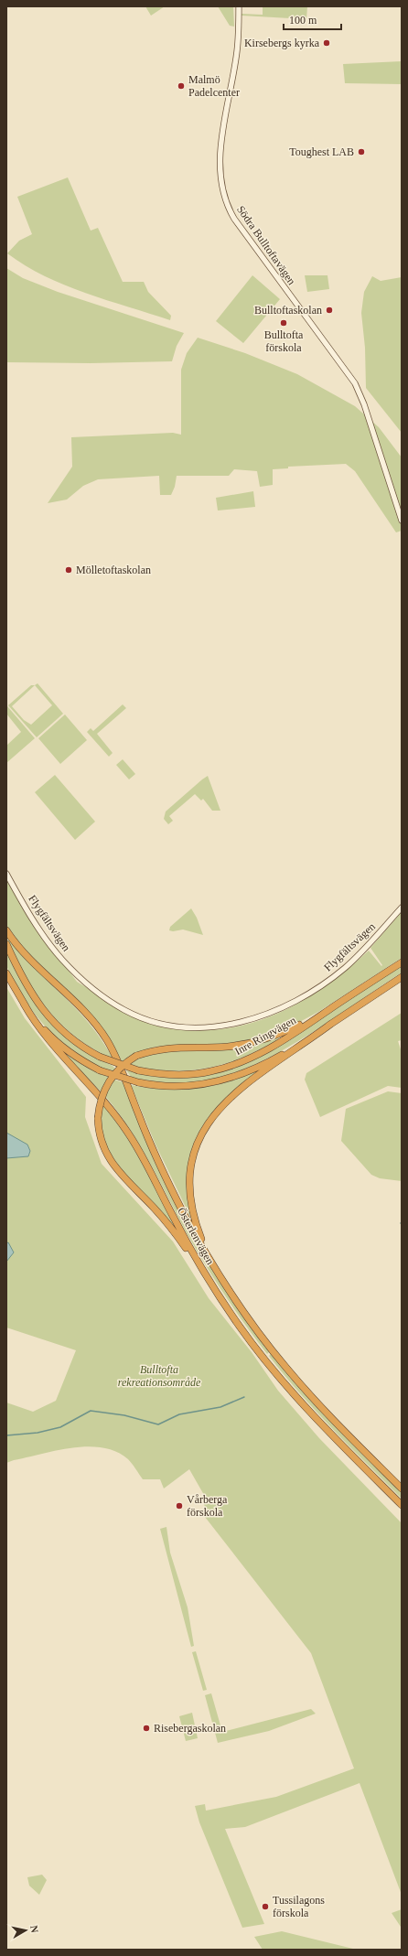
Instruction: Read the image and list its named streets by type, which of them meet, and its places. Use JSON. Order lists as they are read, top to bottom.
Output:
{
  "streets": {
    "highway": ["Inre Ringvägen", "Österlenvägen"],
    "street": ["Södra Bulltoftavägen", "Flygfältsvägen"]
  },
  "parks": ["Bulltofta rekreationsområde"],
  "places": [
    "Kirsebergs kyrka",
    "Malmö Padelcenter",
    "Toughest LAB",
    "Bulltoftaskolan",
    "Bulltofta förskola",
    "Mölletoftaskolan",
    "Vårberga förskola",
    "Risebergaskolan",
    "Tussilagons förskola"
  ],
  "scale_bar": "100 m",
  "north": "right"
}
